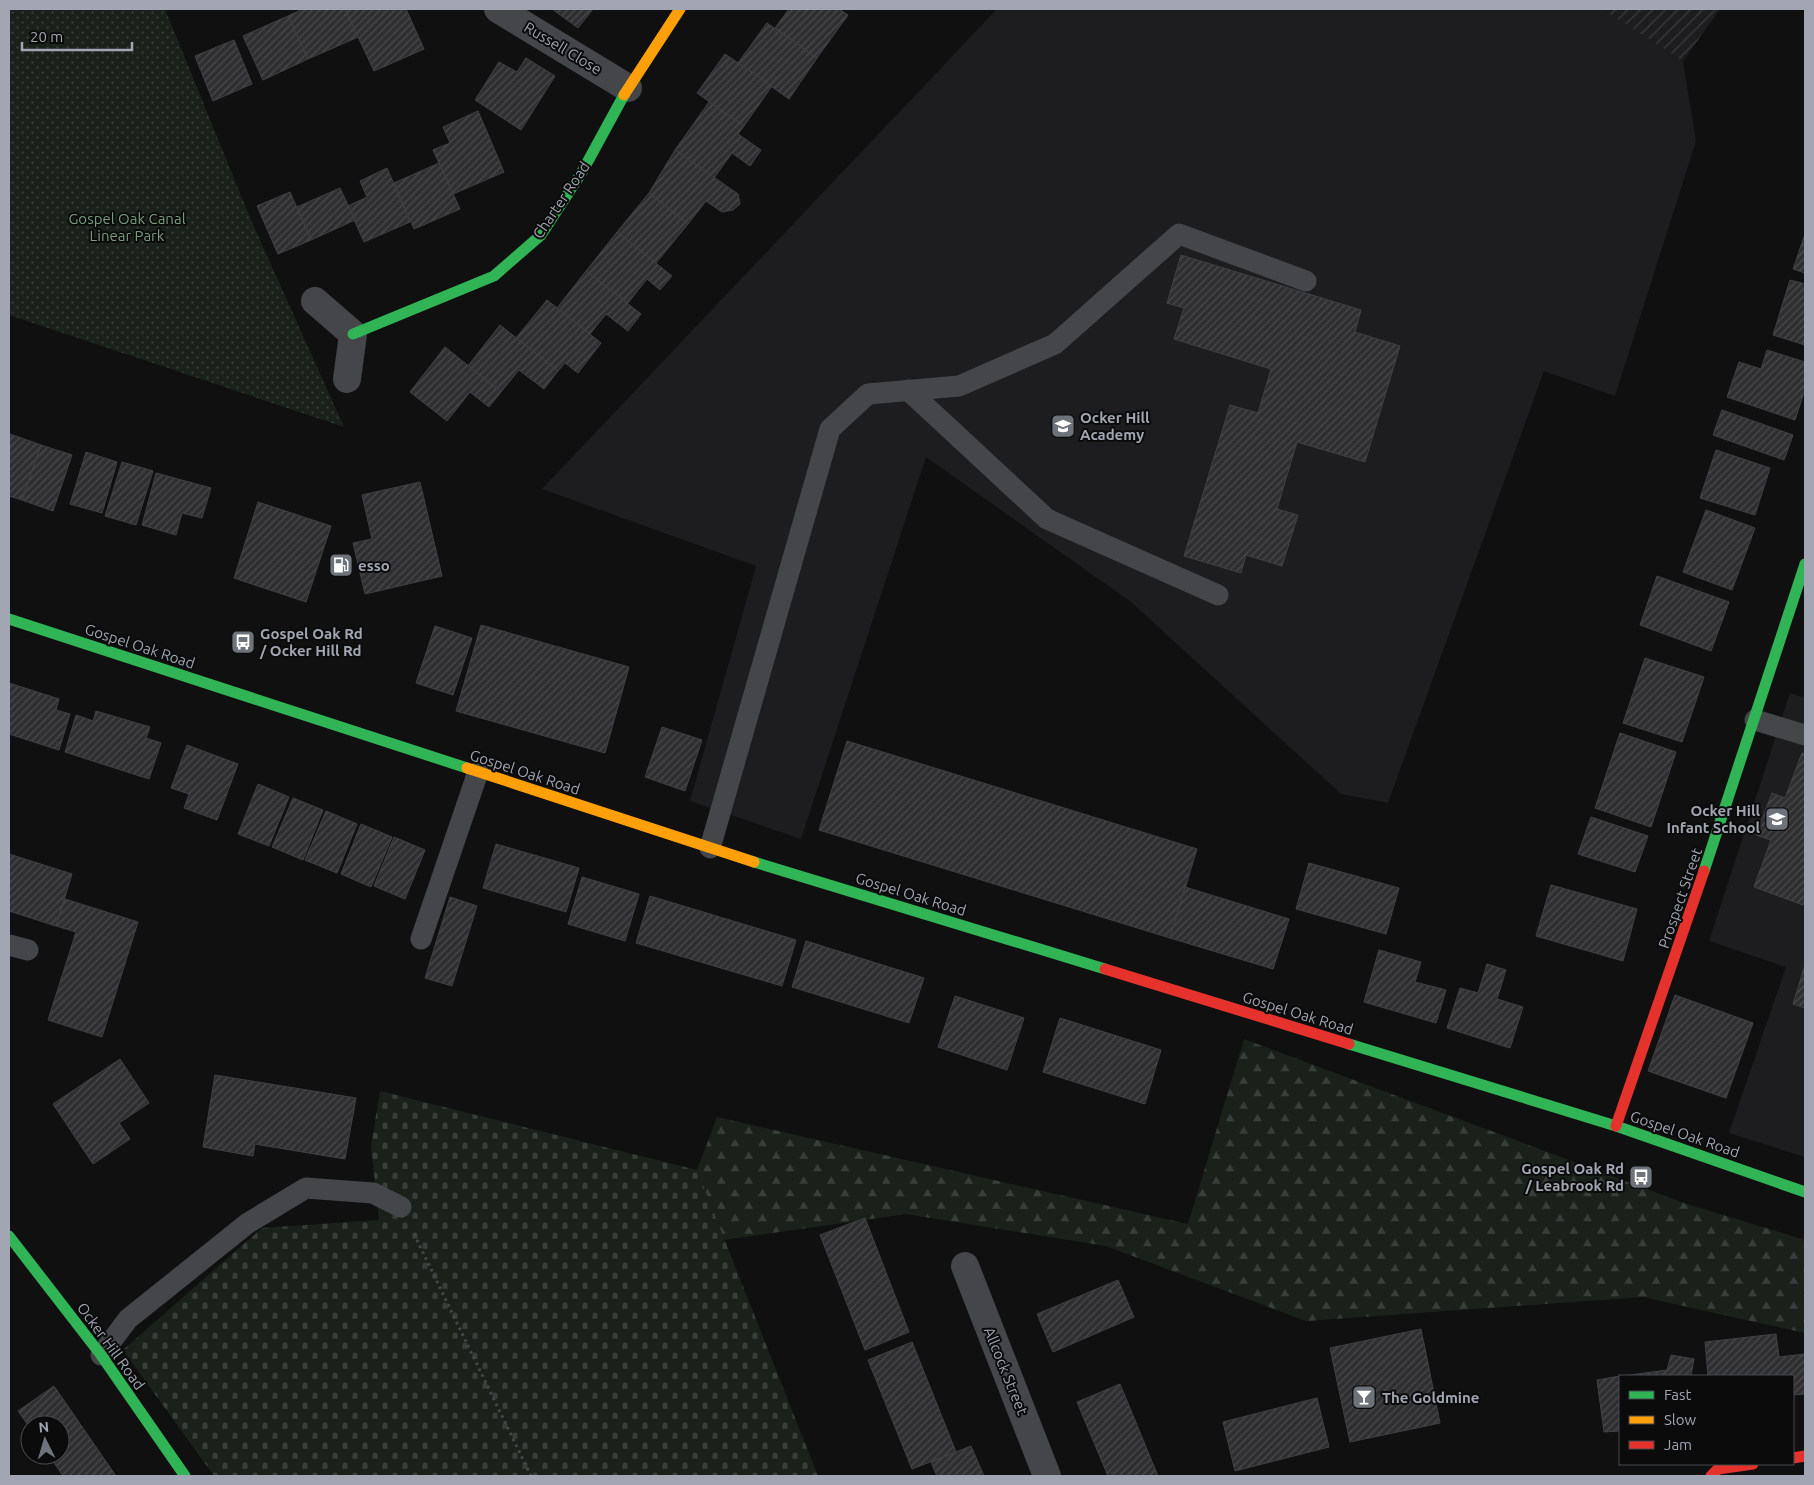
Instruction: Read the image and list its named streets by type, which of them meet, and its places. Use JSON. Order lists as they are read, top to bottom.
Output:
{
  "streets": {
    "main road": [
      "Charter Road",
      "Gospel Oak Road",
      "Prospect Street",
      "Ocker Hill Road"
    ],
    "street": ["Russell Close", "Allcock Street"]
  },
  "crossings": [
    ["Russell Close", "Charter Road"],
    ["Gospel Oak Road", "Prospect Street"]
  ],
  "parks": ["Gospel Oak Canal Linear Park"],
  "places": {
    "school or university": ["Ocker Hill Academy", "Ocker Hill Infant School"],
    "fuel station": ["esso"],
    "bus stop": ["Gospel Oak Rd / Ocker Hill Rd", "Gospel Oak Rd / Leabrook Rd"],
    "bar": ["The Goldmine"]
  },
  "legend": ["Fast", "Slow", "Jam"],
  "scale_bar": "20 m",
  "north": "top"
}
